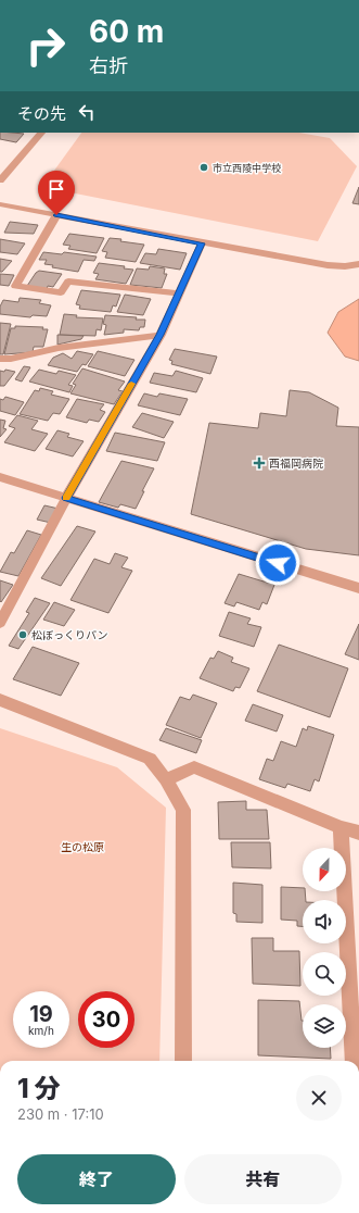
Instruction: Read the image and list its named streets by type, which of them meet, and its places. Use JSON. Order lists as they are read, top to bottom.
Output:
{
  "parks": ["生の松原"],
  "places": {
    "other": ["市立西陵中学校", "松ぼっくりパン"],
    "health": ["西福岡病院"]
  },
  "north": "bottom",
  "page": {
    "turn": ["60 m", "右折"],
    "then": "その先",
    "speed": "19 km/h",
    "limit": "30",
    "heading": ["1 分", "230 m · 17:10"],
    "buttons": ["終了", "共有"]
  }
}
